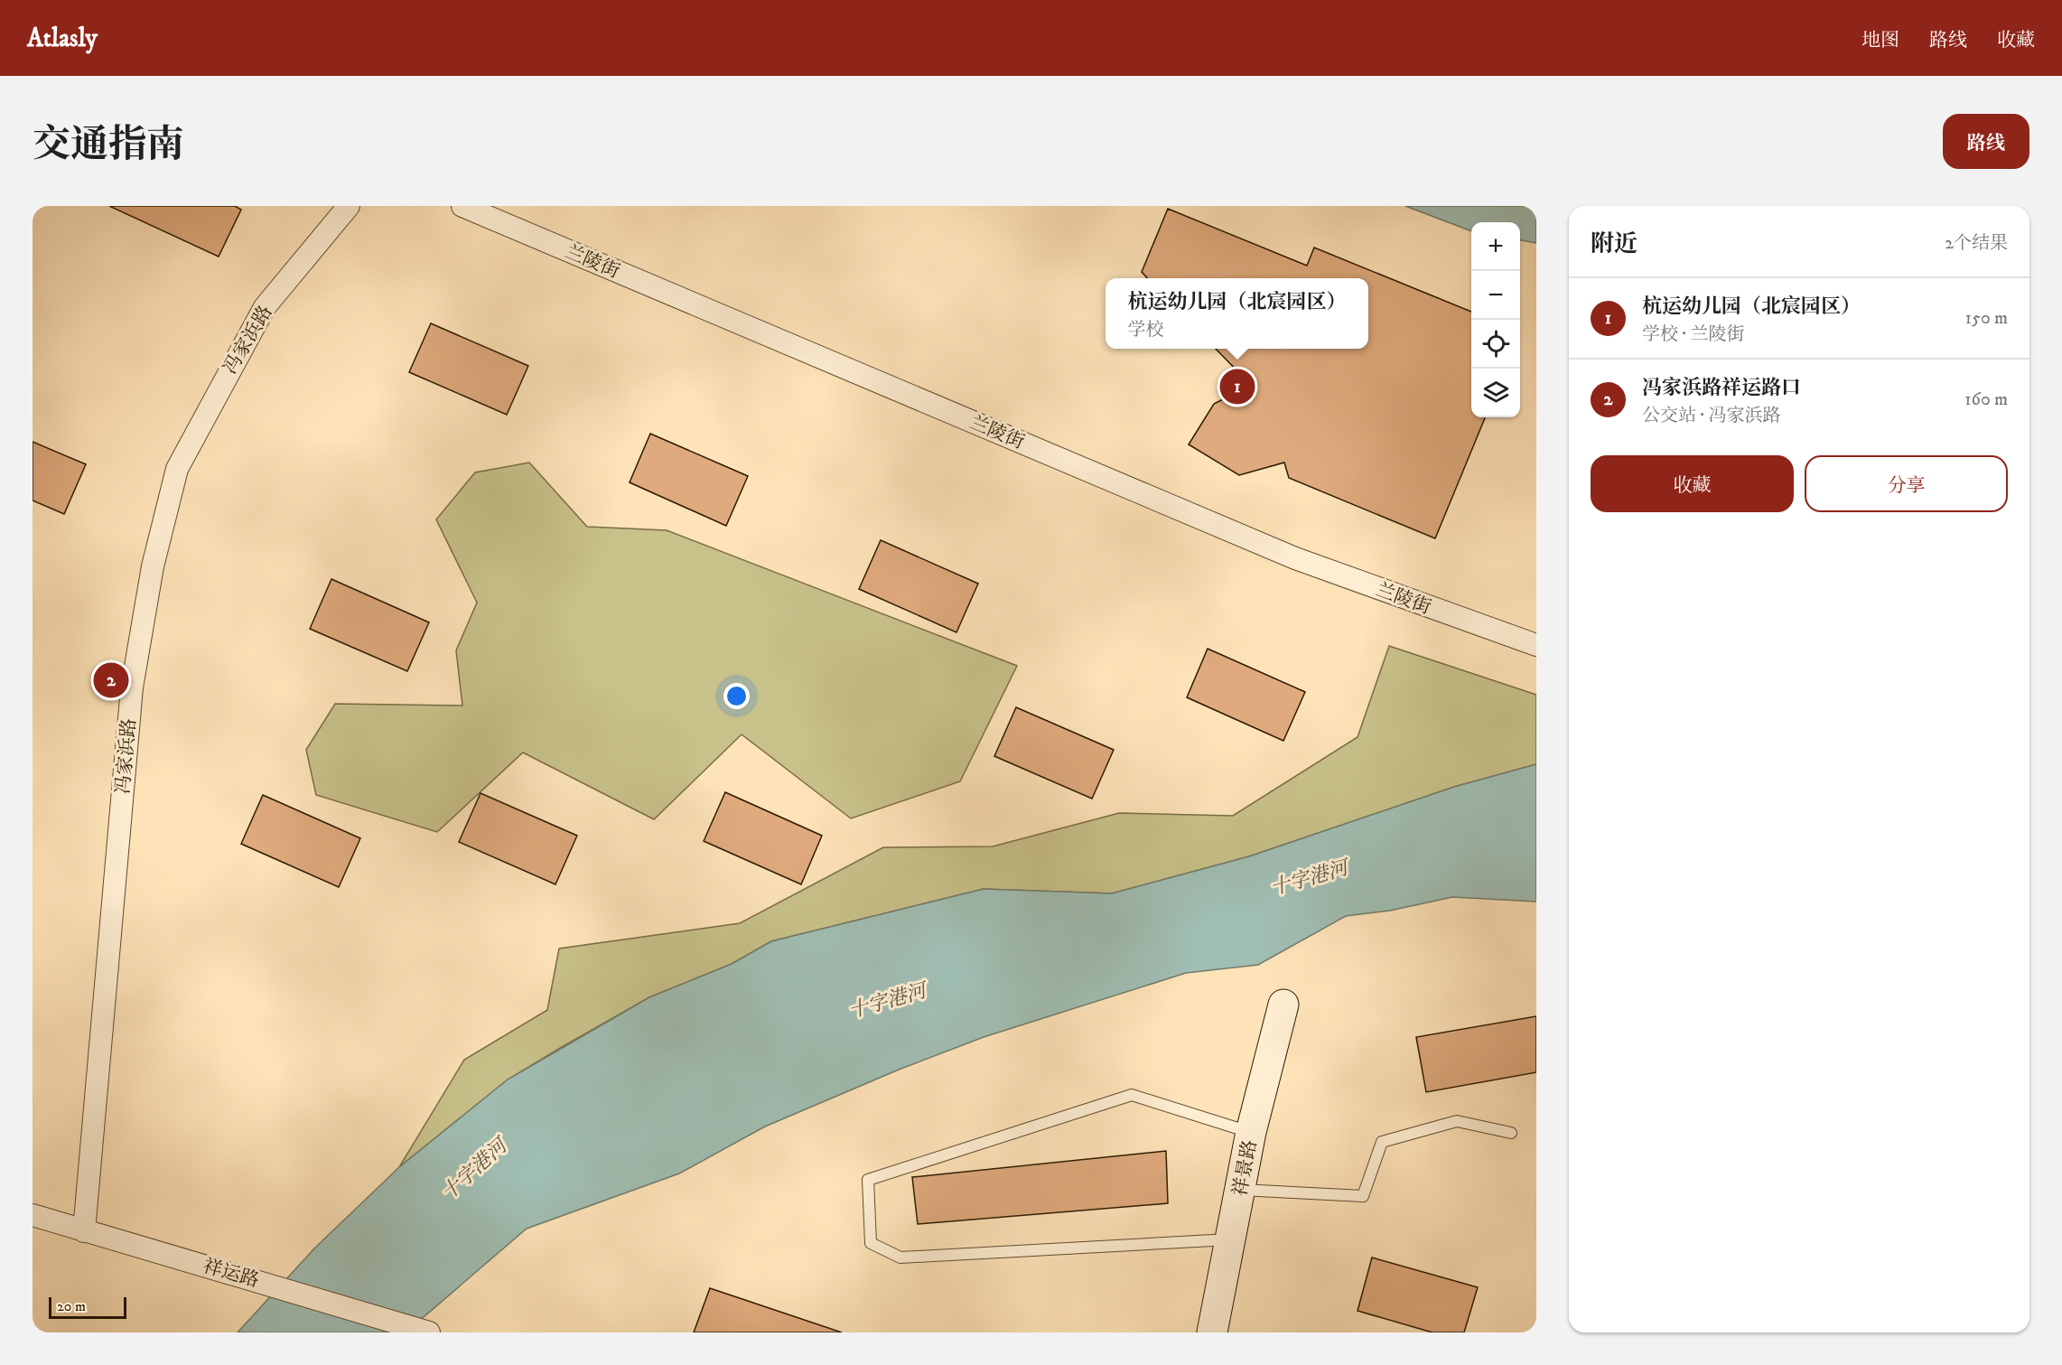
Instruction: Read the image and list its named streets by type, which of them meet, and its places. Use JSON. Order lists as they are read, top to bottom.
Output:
{
  "streets": {
    "street": [
      "兰陵街",
      "冯家浜路",
      "祥景路",
      "祥运路"
    ]
  },
  "crossings": [
    ["冯家浜路", "祥运路"]
  ],
  "water": ["十字港河"],
  "scale_bar": "20 m",
  "page": {
    "header": "Atlasly",
    "nav": ["地图", "路线", "收藏"],
    "title": "交通指南",
    "buttons": [
      "路线",
      ["收藏", "分享"]
    ],
    "heading": ["附近", "2个结果"],
    "map_buttons": ["+", "−"],
    "list": [
      {
        "mark": "1",
        "name": "杭运幼儿园（北宸园区）",
        "note": "学校 · 兰陵街",
        "value": "150 m"
      },
      {
        "mark": "2",
        "name": "冯家浜路祥运路口",
        "note": "公交站 · 冯家浜路",
        "value": "160 m"
      }
    ],
    "popup": ["杭运幼儿园（北宸园区）", "学校"],
    "pins": ["1", "2"],
    "scale": "20 m"
  }
}
